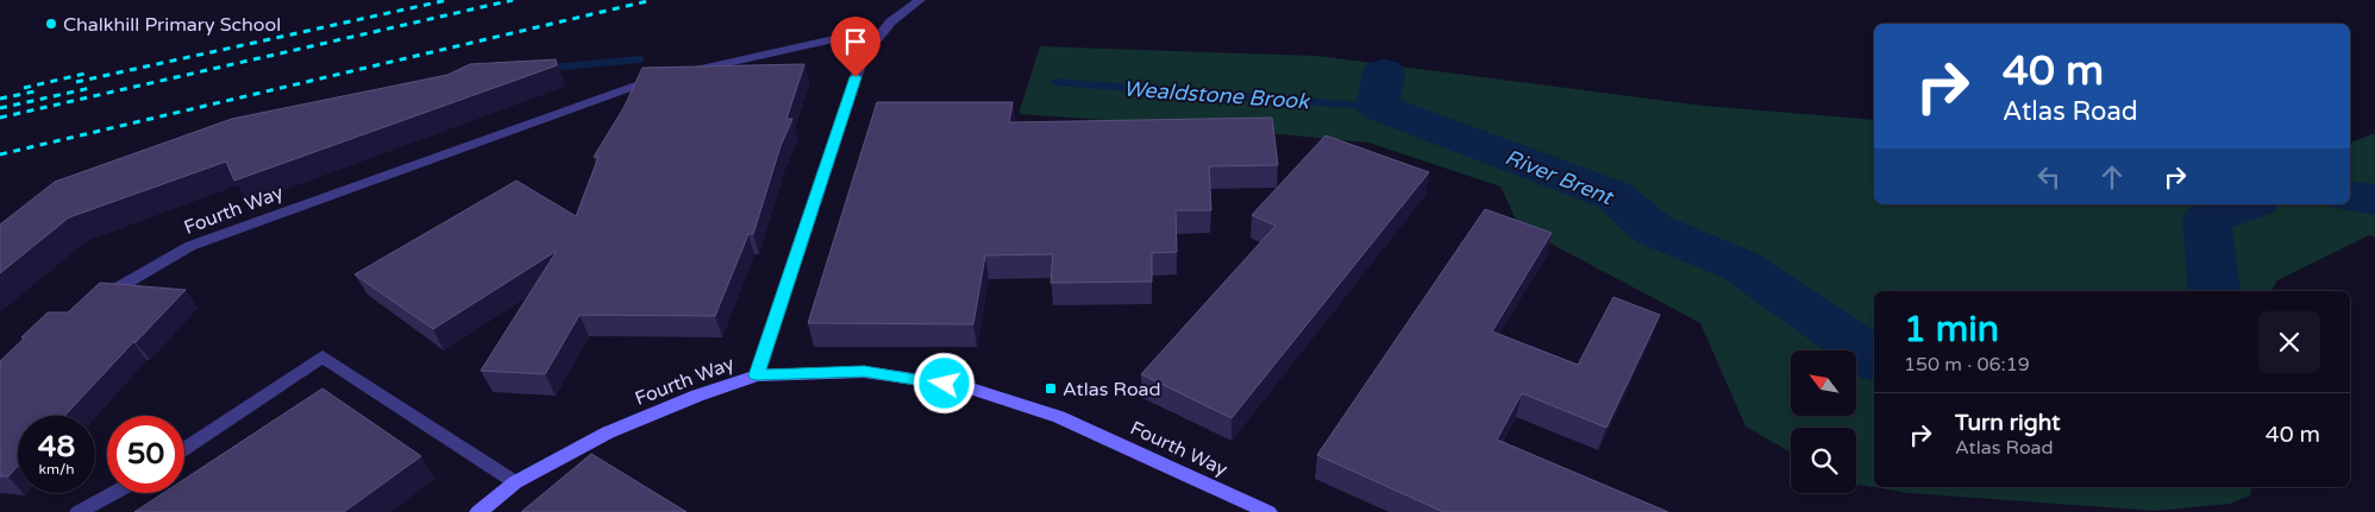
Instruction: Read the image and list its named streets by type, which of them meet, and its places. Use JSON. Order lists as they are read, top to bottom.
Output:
{
  "streets": {
    "main road": ["Fourth Way"]
  },
  "water": ["Wealdstone Brook", "River Brent"],
  "places": {
    "other": ["Chalkhill Primary School"],
    "transit": ["Atlas Road"]
  },
  "north": "top left",
  "page": {
    "turn": ["40 m", "Atlas Road"],
    "heading": ["1 min", "150 m · 06:19"],
    "list": [
      {
        "name": "Turn right",
        "note": "Atlas Road",
        "value": "40 m"
      }
    ],
    "speed": "48 km/h",
    "limit": "50"
  }
}
